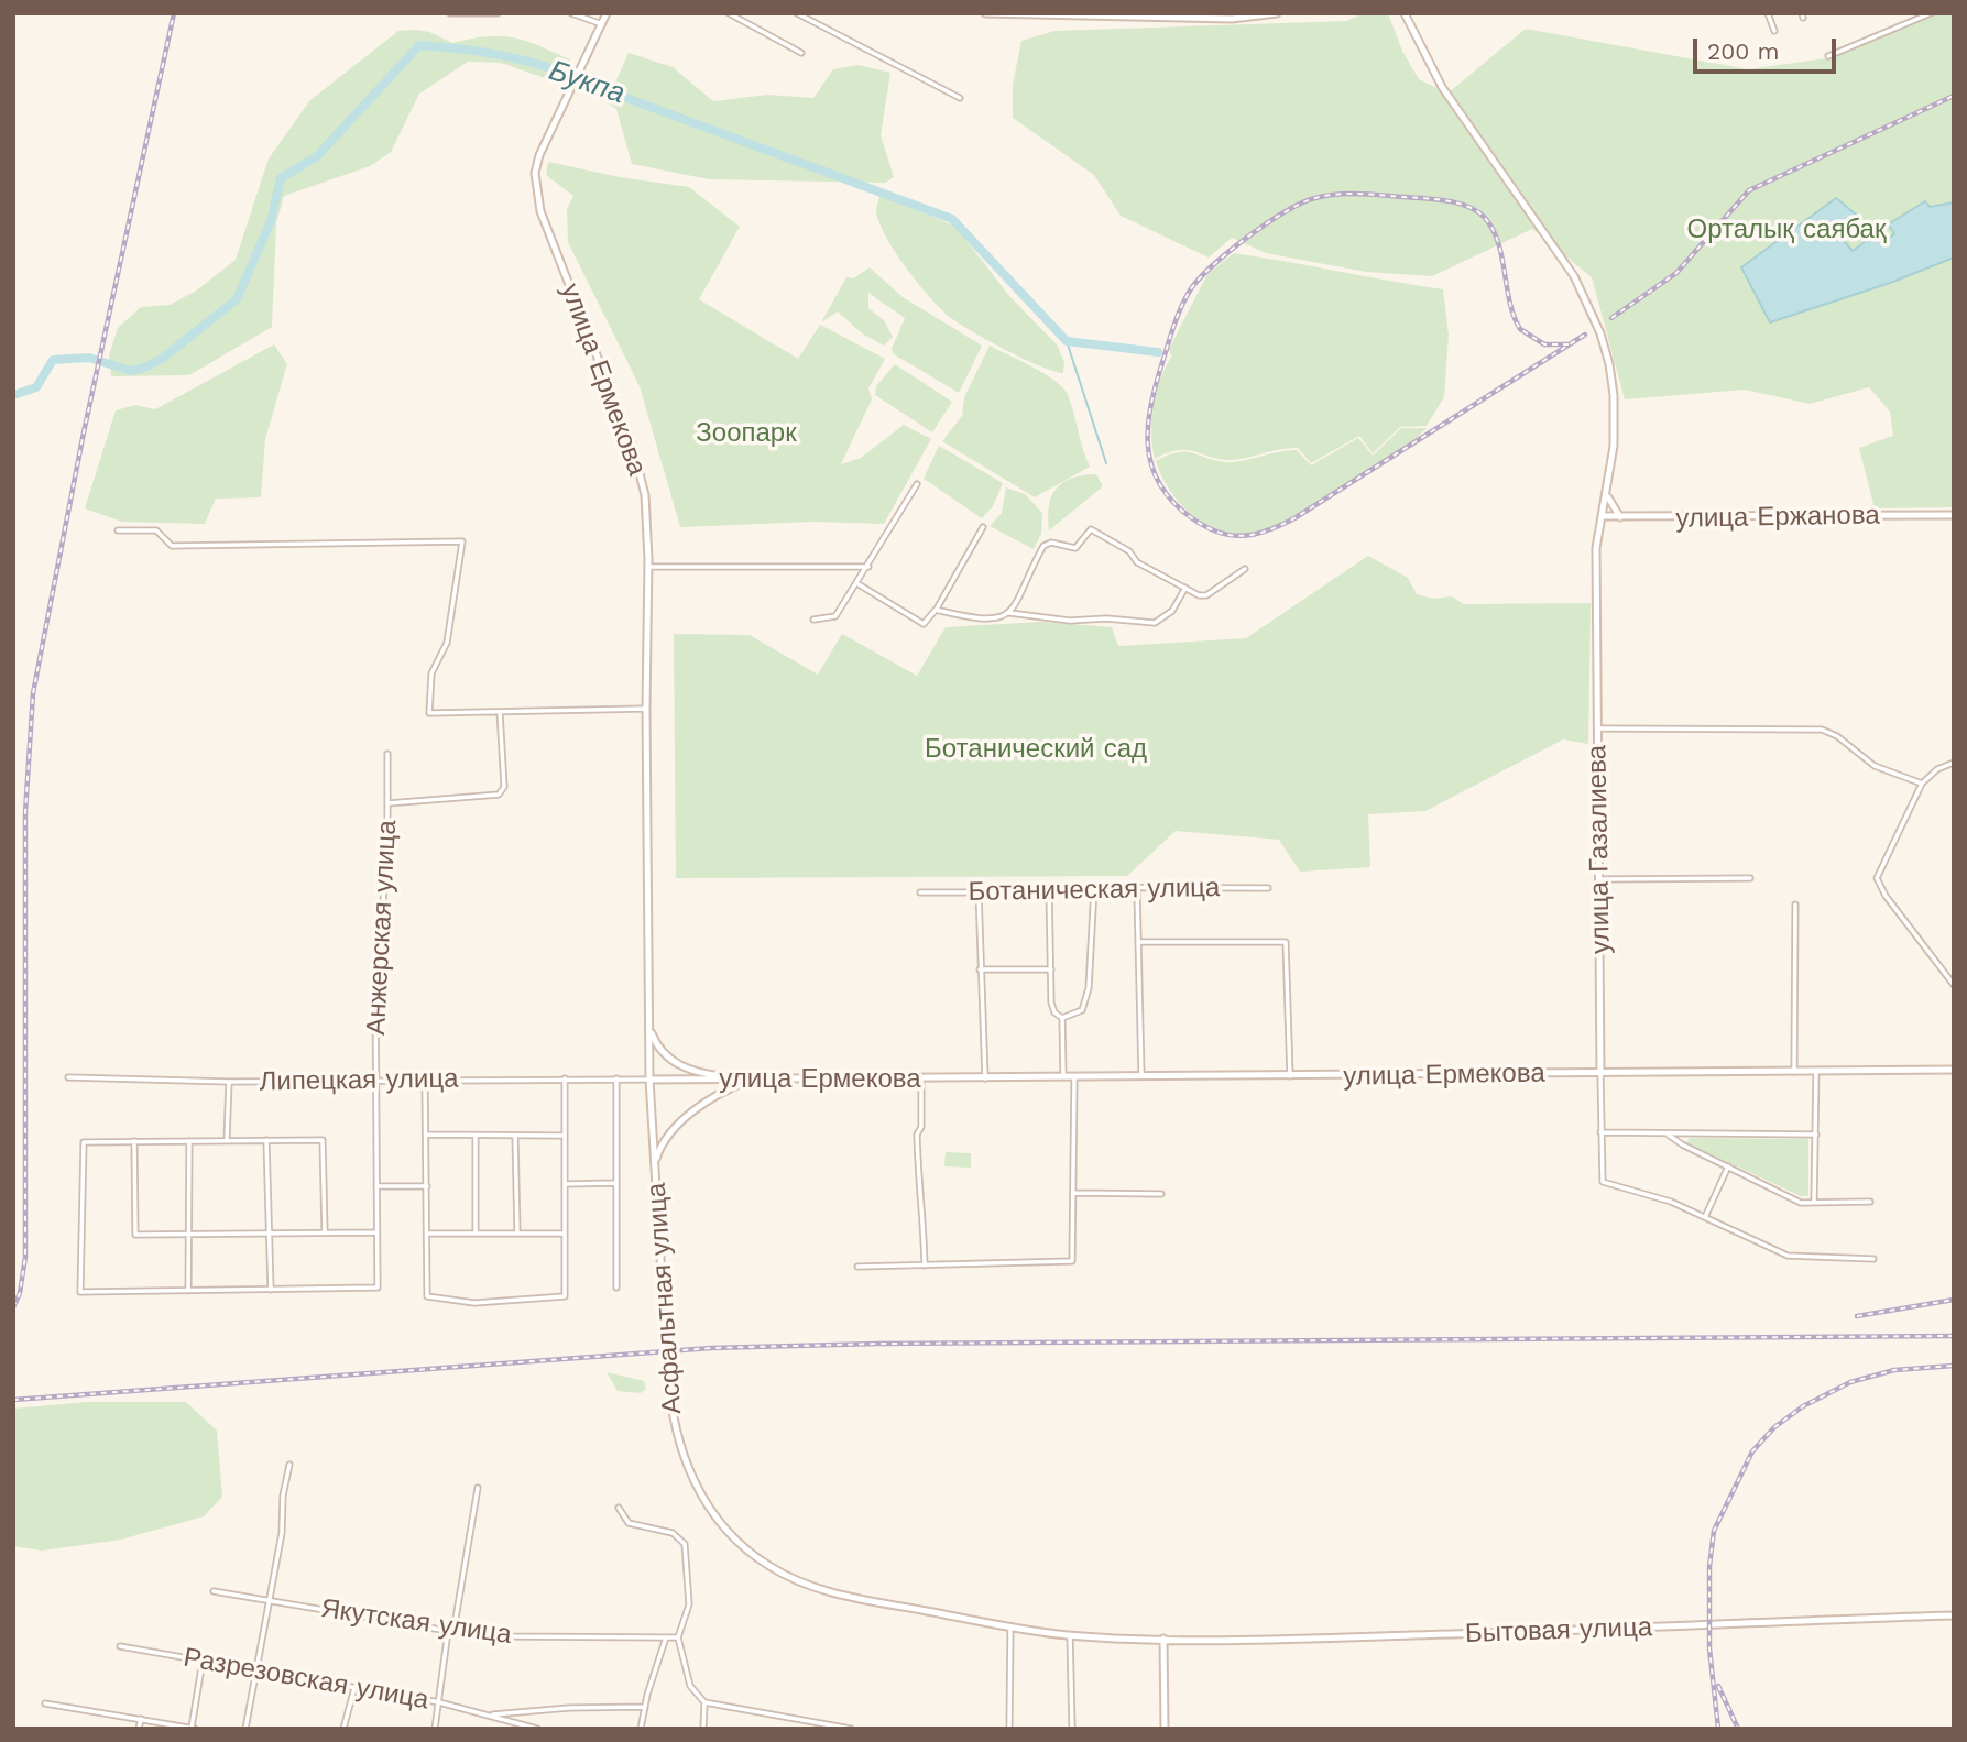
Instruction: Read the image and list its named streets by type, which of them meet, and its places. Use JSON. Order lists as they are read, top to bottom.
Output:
{
  "streets": {
    "main road": [
      "улица Ермекова",
      "улица Ержанова",
      "улица Газалиева",
      "Асфальтная улица",
      "Бытовая улица"
    ],
    "street": [
      "Ботаническая улица",
      "Анжерская улица",
      "Липецкая улица",
      "Якутская улица",
      "Разрезовская улица"
    ]
  },
  "crossings": [
    ["улица Ермекова", "улица Газалиева"],
    ["улица Ермекова", "Липецкая улица"],
    ["улица Ермекова", "Асфальтная улица"],
    ["улица Ержанова", "улица Газалиева"],
    ["Анжерская улица", "Липецкая улица"],
    ["Липецкая улица", "Асфальтная улица"],
    ["Асфальтная улица", "Бытовая улица"]
  ],
  "water": ["Букпа"],
  "parks": ["Орталық саябақ", "Зоопарк", "Ботанический сад"],
  "scale_bar": "200 m"
}
